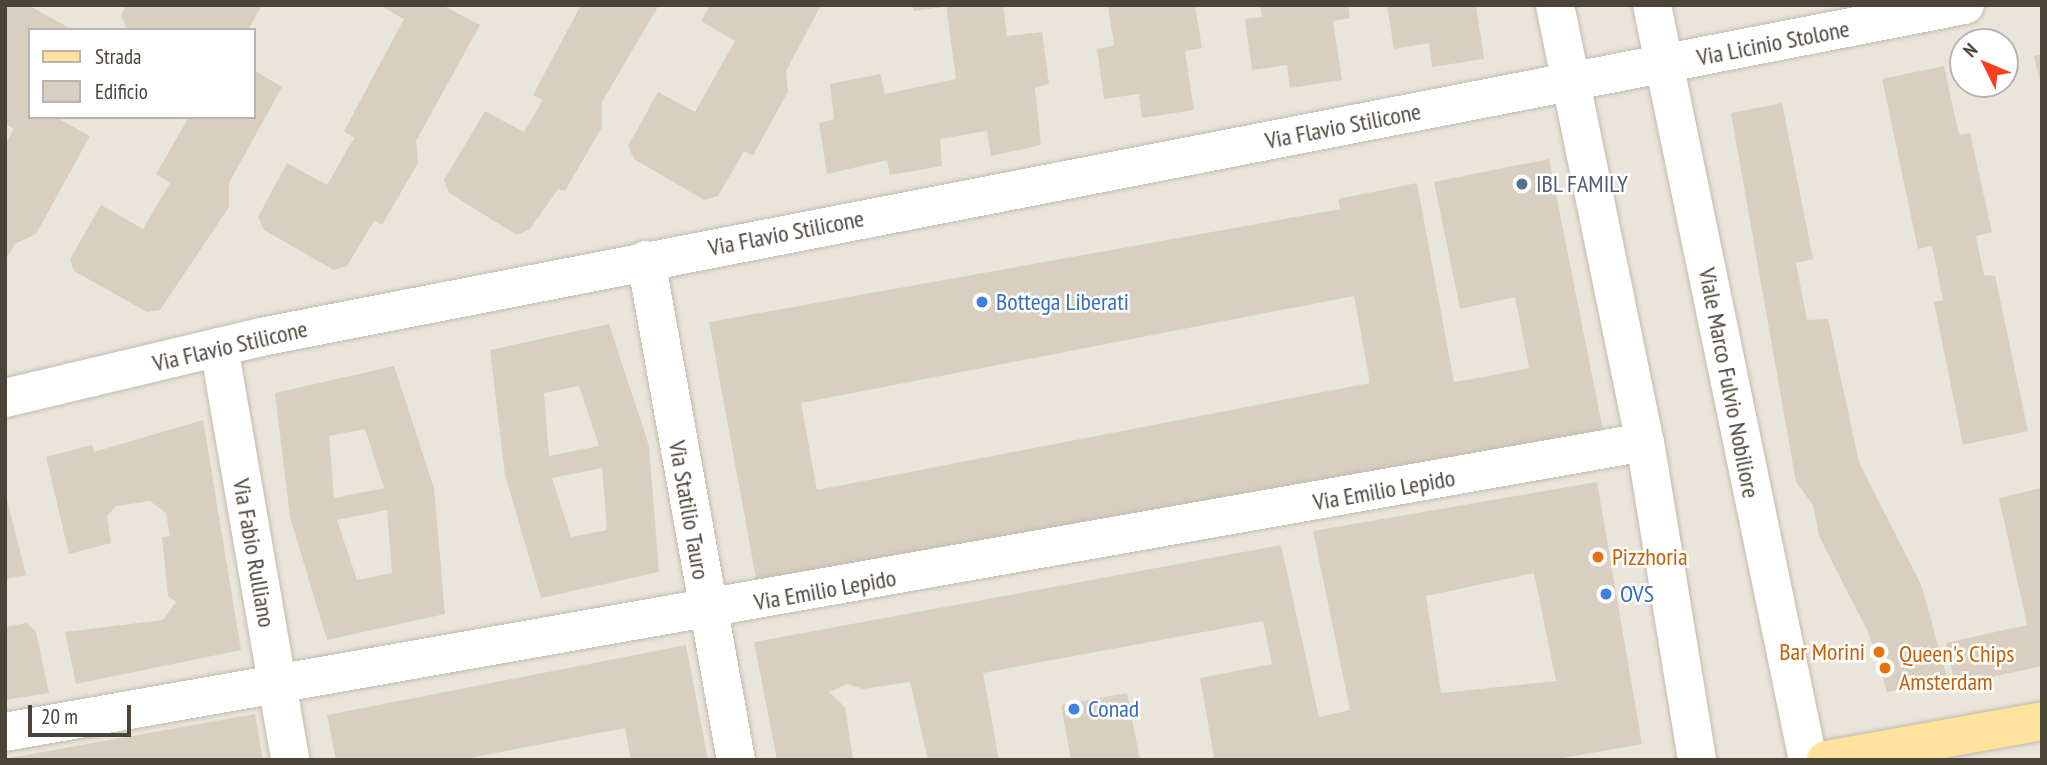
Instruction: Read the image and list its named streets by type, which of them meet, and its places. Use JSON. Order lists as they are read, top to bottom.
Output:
{
  "streets": {
    "street": [
      "Via Licinio Stolone",
      "Via Flavio Stilicone",
      "Viale Marco Fulvio Nobiliore",
      "Via Emilio Lepido",
      "Via Statilio Tauro",
      "Via Fabio Rulliano"
    ]
  },
  "crossings": [
    ["Via Licinio Stolone", "Via Flavio Stilicone"],
    ["Via Licinio Stolone", "Viale Marco Fulvio Nobiliore"],
    ["Via Flavio Stilicone", "Via Statilio Tauro"],
    ["Via Flavio Stilicone", "Via Fabio Rulliano"],
    ["Via Emilio Lepido", "Via Statilio Tauro"],
    ["Via Emilio Lepido", "Via Fabio Rulliano"]
  ],
  "places": [
    "IBL FAMILY",
    "Bottega Liberati",
    "Pizzhoria",
    "OVS",
    "Bar Morini",
    "Queen's Chips Amsterdam",
    "Conad"
  ],
  "legend": ["Strada", "Edificio"],
  "scale_bar": "20 m",
  "north": "top left"
}
